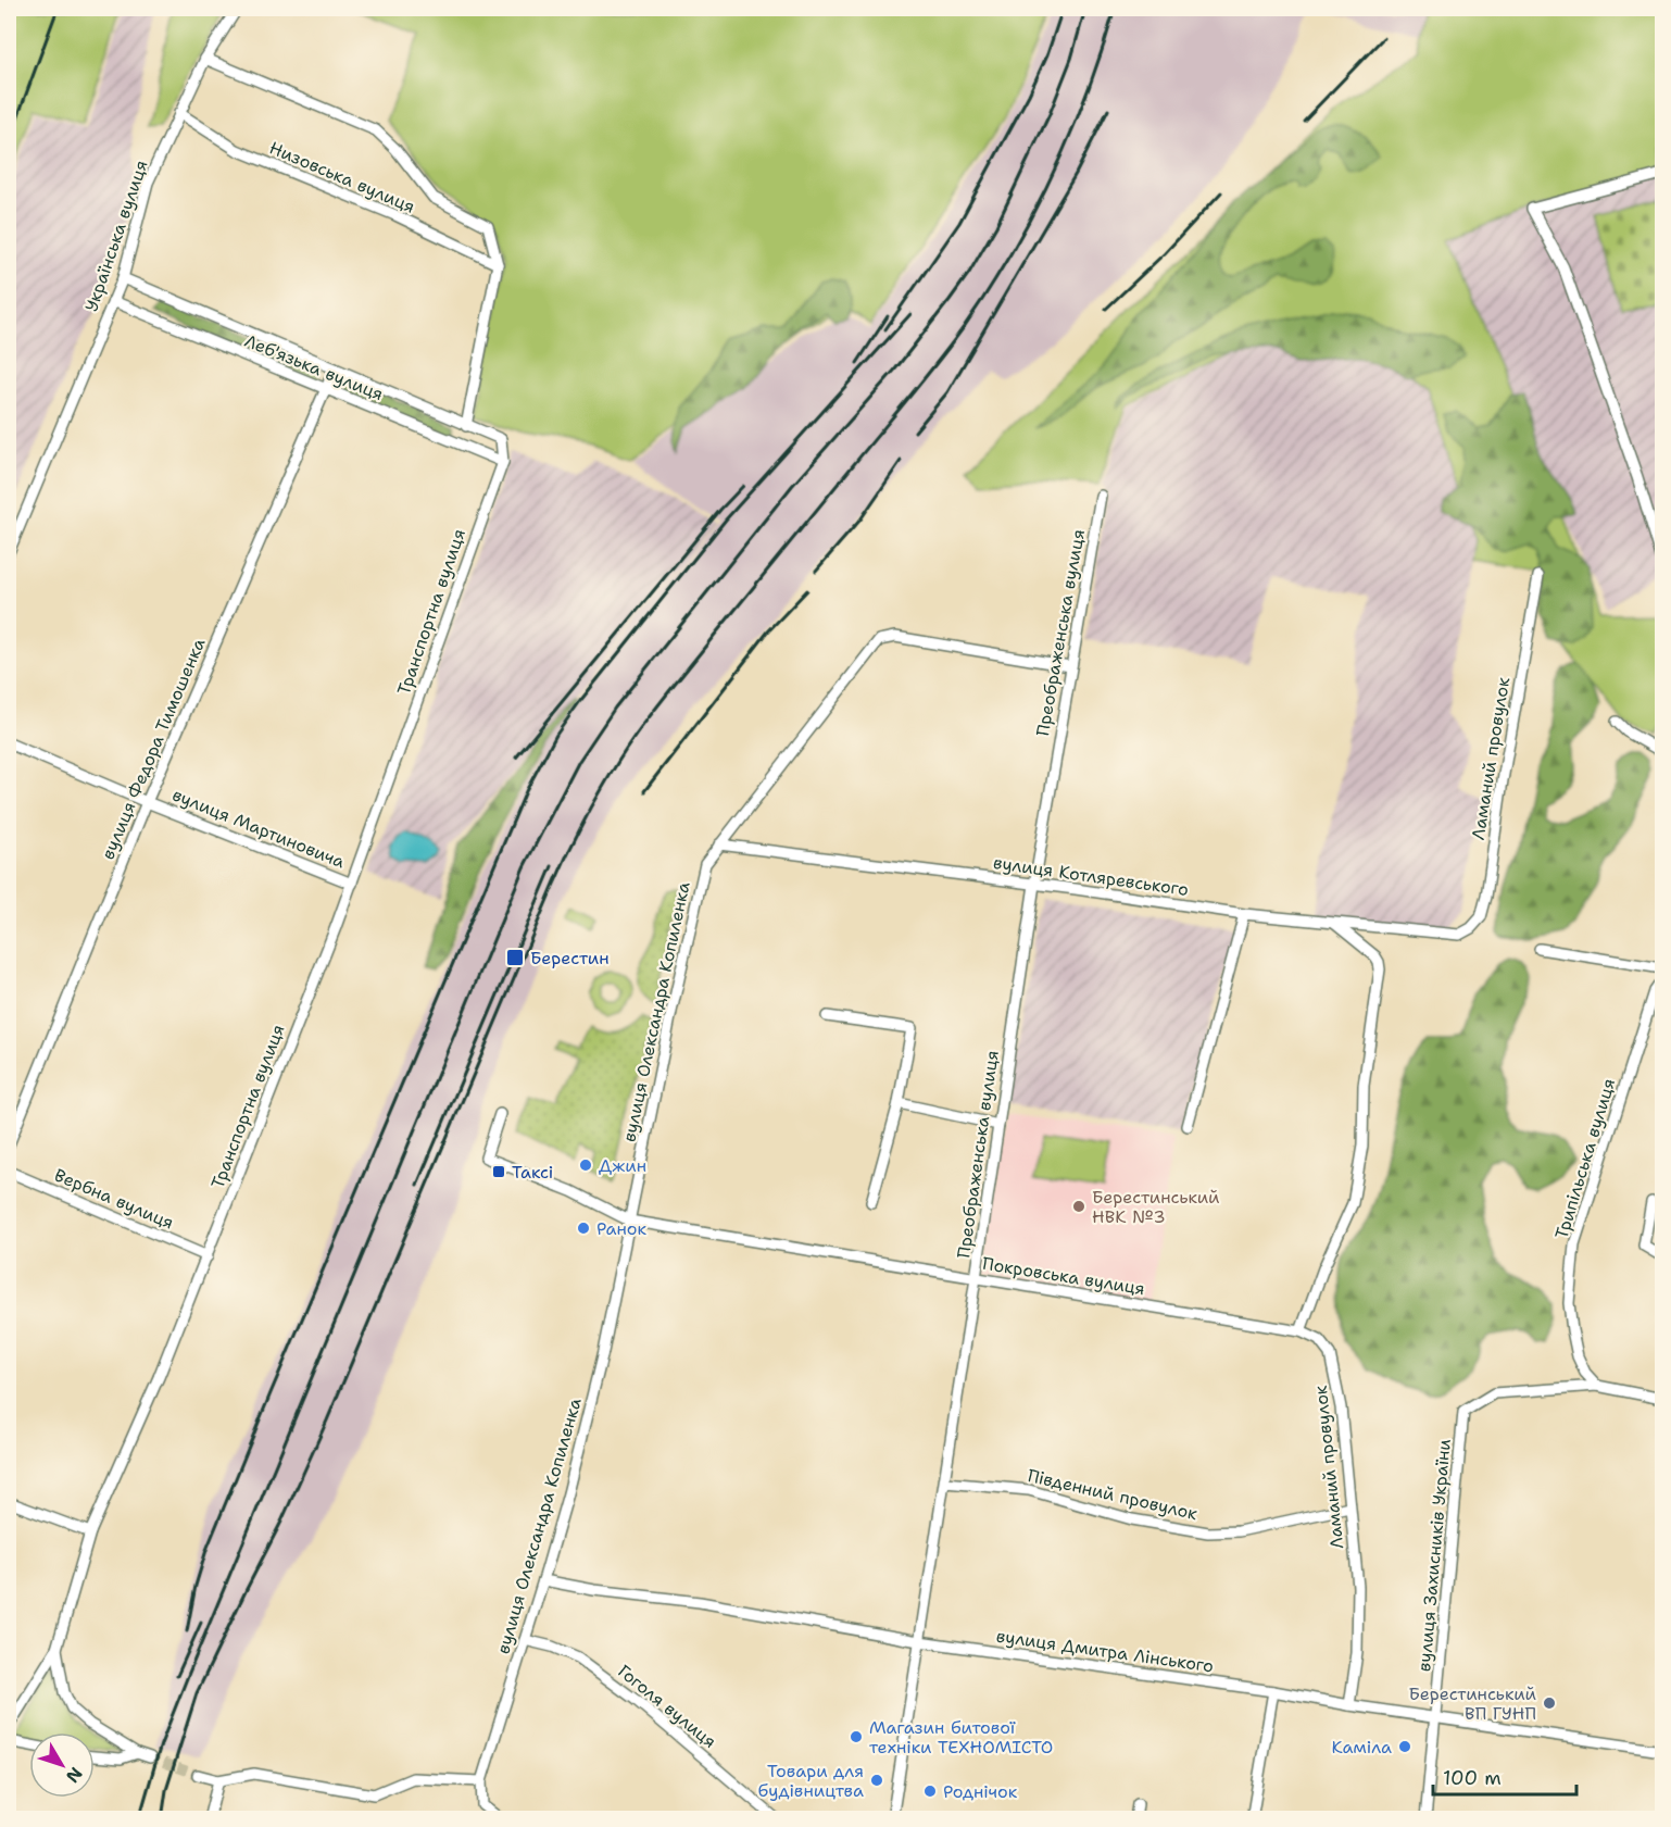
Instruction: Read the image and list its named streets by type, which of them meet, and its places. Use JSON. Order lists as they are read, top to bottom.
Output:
{
  "streets": {
    "street": [
      "Низовська вулиця",
      "Українська вулиця",
      "Леб'язька вулиця",
      "Транспортна вулиця",
      "Преображенська вулиця",
      "вулиця Федора Тимошенка",
      "Ламаний провулок",
      "вулиця Мартиновича",
      "вулиця Котляревського",
      "вулиця Олександра Копиленка",
      "Трипільська вулиця",
      "Вербна вулиця",
      "Покровська вулиця",
      "Південний провулок",
      "вулиця Захисників України",
      "вулиця Дмитра Лінського",
      "Гоголя вулиця"
    ]
  },
  "crossings": [
    ["Низовська вулиця", "Українська вулиця"],
    ["Українська вулиця", "Леб'язька вулиця"],
    ["Леб'язька вулиця", "Транспортна вулиця"],
    ["Леб'язька вулиця", "вулиця Федора Тимошенка"],
    ["Транспортна вулиця", "вулиця Мартиновича"],
    ["Транспортна вулиця", "Вербна вулиця"],
    ["Преображенська вулиця", "вулиця Котляревського"],
    ["Преображенська вулиця", "вулиця Олександра Копиленка"],
    ["Преображенська вулиця", "Покровська вулиця"],
    ["Преображенська вулиця", "Південний провулок"],
    ["Преображенська вулиця", "вулиця Дмитра Лінського"],
    ["вулиця Федора Тимошенка", "вулиця Мартиновича"],
    ["Ламаний провулок", "вулиця Котляревського"],
    ["Ламаний провулок", "Покровська вулиця"],
    ["Ламаний провулок", "Південний провулок"],
    ["Ламаний провулок", "вулиця Дмитра Лінського"],
    ["вулиця Котляревського", "вулиця Олександра Копиленка"],
    ["вулиця Олександра Копиленка", "Покровська вулиця"],
    ["вулиця Олександра Копиленка", "вулиця Дмитра Лінського"],
    ["вулиця Олександра Копиленка", "Гоголя вулиця"],
    ["Трипільська вулиця", "вулиця Захисників України"],
    ["вулиця Захисників України", "вулиця Дмитра Лінського"]
  ],
  "places": {
    "transit": ["Берестин", "Таксі"],
    "other": [
      "Джин",
      "Берестинський НВК №3",
      "Ранок",
      "Берестинський ВП ГУНП",
      "Магазин битової техніки ТЕХНОМІСТО",
      "Каміла",
      "Товари для будівництва",
      "Роднічок"
    ]
  },
  "scale_bar": "100 m",
  "north": "bottom right"
}
